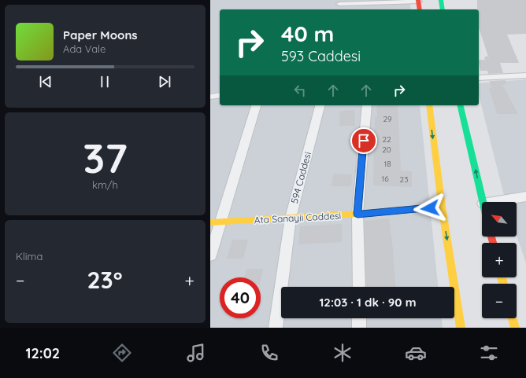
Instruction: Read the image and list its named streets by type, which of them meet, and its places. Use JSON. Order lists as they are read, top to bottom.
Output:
{
  "streets": {
    "main road": ["Ata Sanayii Caddesi"],
    "street": ["594 Caddesi"]
  },
  "crossings": [
    ["594 Caddesi", "Ata Sanayii Caddesi"]
  ],
  "house_numbers": [
    "29",
    "22",
    "20",
    "18",
    "16",
    "23"
  ],
  "north": "top left",
  "page": {
    "turn": ["40 m", "593 Caddesi"],
    "song": ["Paper Moons", "Ada Vale"],
    "tile": [
      ["37", "km/h"],
      "Klima"
    ],
    "map_buttons": ["+", "−"],
    "heat": ["−", "23°", "+"],
    "limit": "40",
    "trip": "12:03 · 1 dk · 90 m",
    "tabs": "12:02"
  }
}
